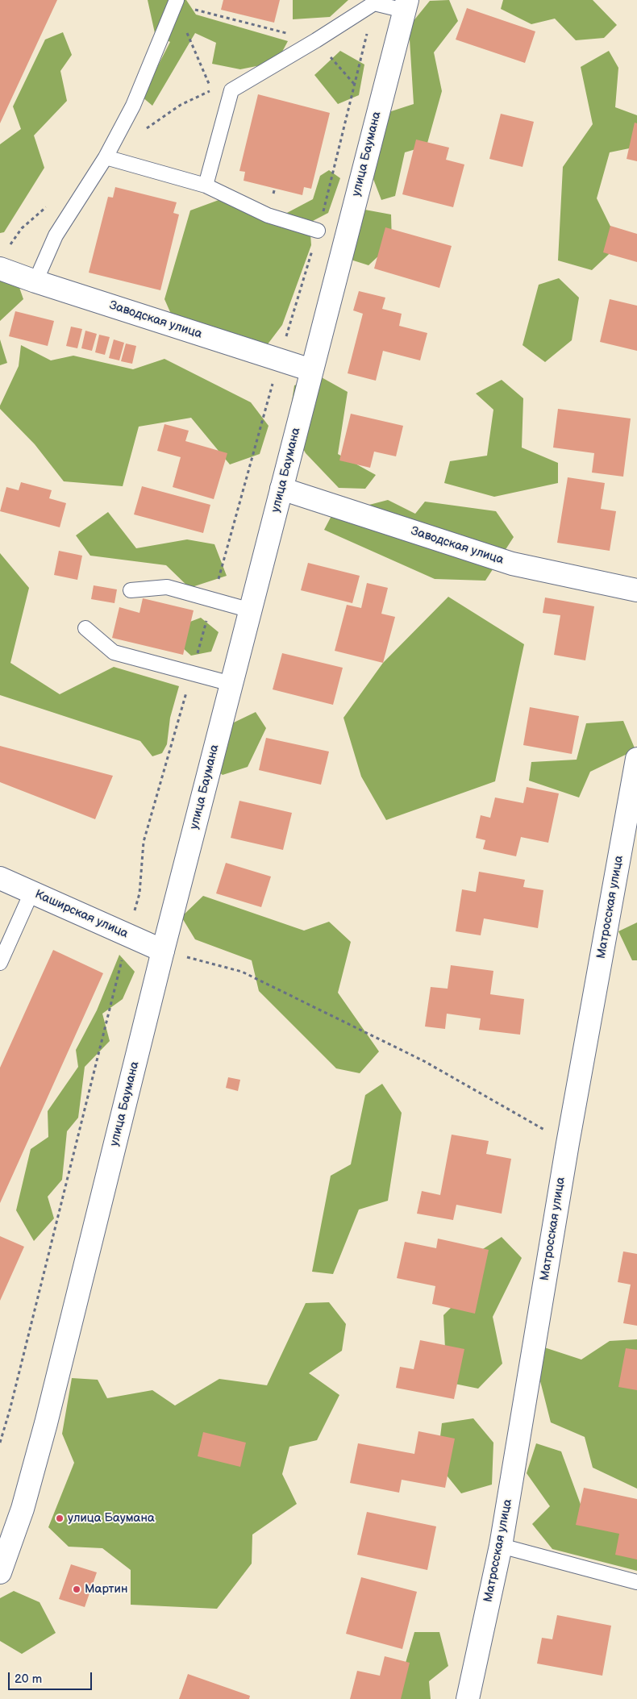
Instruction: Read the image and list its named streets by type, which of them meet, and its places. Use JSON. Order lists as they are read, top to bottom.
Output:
{
  "streets": {
    "street": [
      "улица Баумана",
      "Заводская улица",
      "Матросская улица",
      "Каширская улица"
    ]
  },
  "crossings": [
    ["улица Баумана", "Заводская улица"],
    ["улица Баумана", "Каширская улица"]
  ],
  "places": ["улица Баумана", "Мартин"],
  "scale_bar": "20 m"
}
